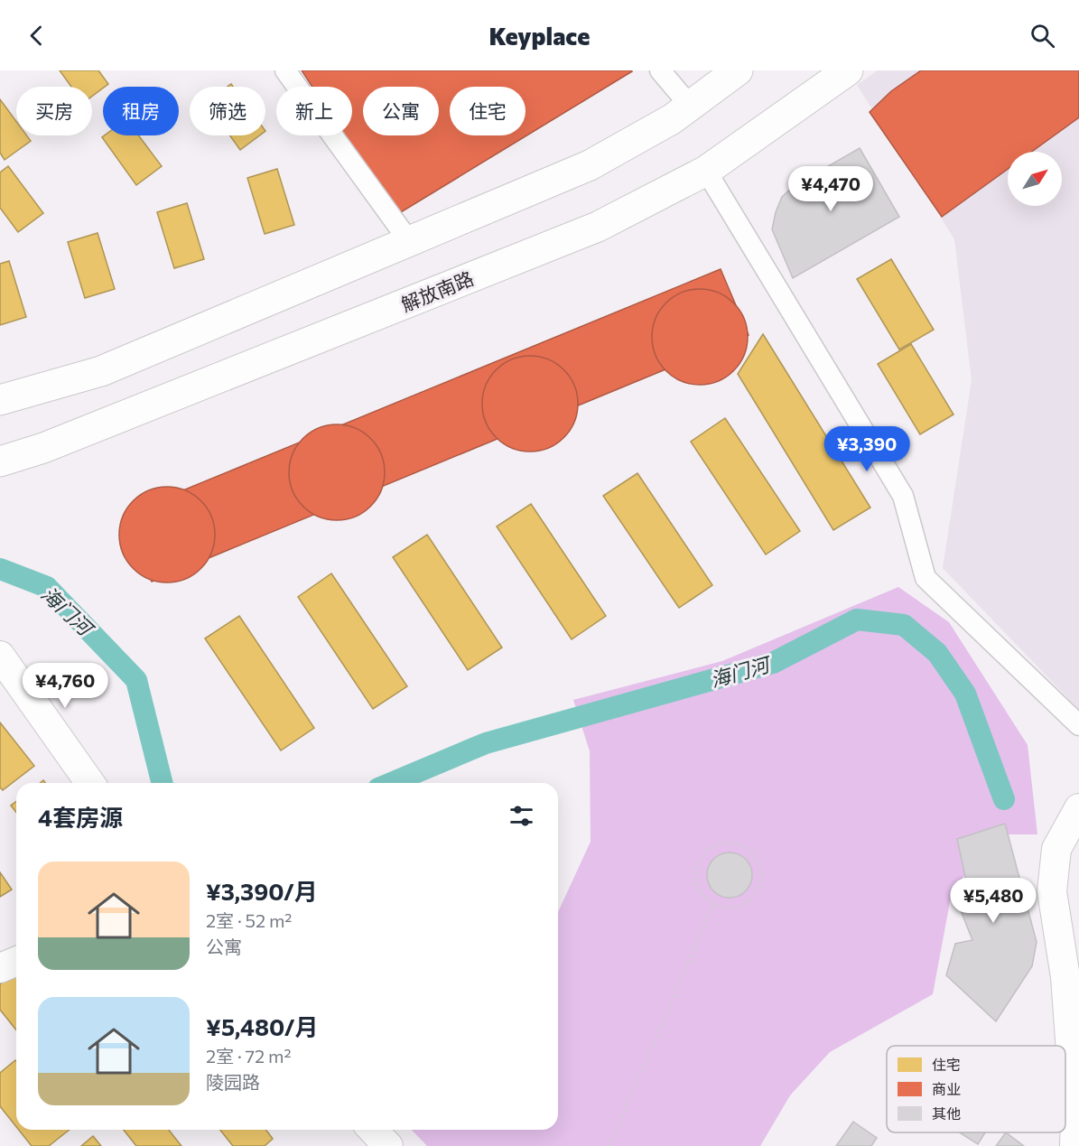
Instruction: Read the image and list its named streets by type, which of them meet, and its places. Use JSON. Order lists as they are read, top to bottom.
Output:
{
  "streets": {
    "main road": ["解放南路"]
  },
  "water": ["海门河"],
  "legend": ["住宅", "商业", "其他"],
  "north": "top right",
  "page": {
    "header": "Keyplace",
    "chip": [
      "买房",
      "租房",
      "筛选",
      "新上",
      "公寓",
      "住宅"
    ],
    "price": [
      "¥4,470",
      "¥3,390",
      "¥4,760",
      "¥5,480"
    ],
    "heading": "4套房源",
    "list": [
      {
        "name": "¥3,390/月",
        "note": "2室 · 52 m² · 公寓"
      },
      {
        "name": "¥5,480/月",
        "note": "2室 · 72 m² · 陵园路"
      }
    ]
  }
}
